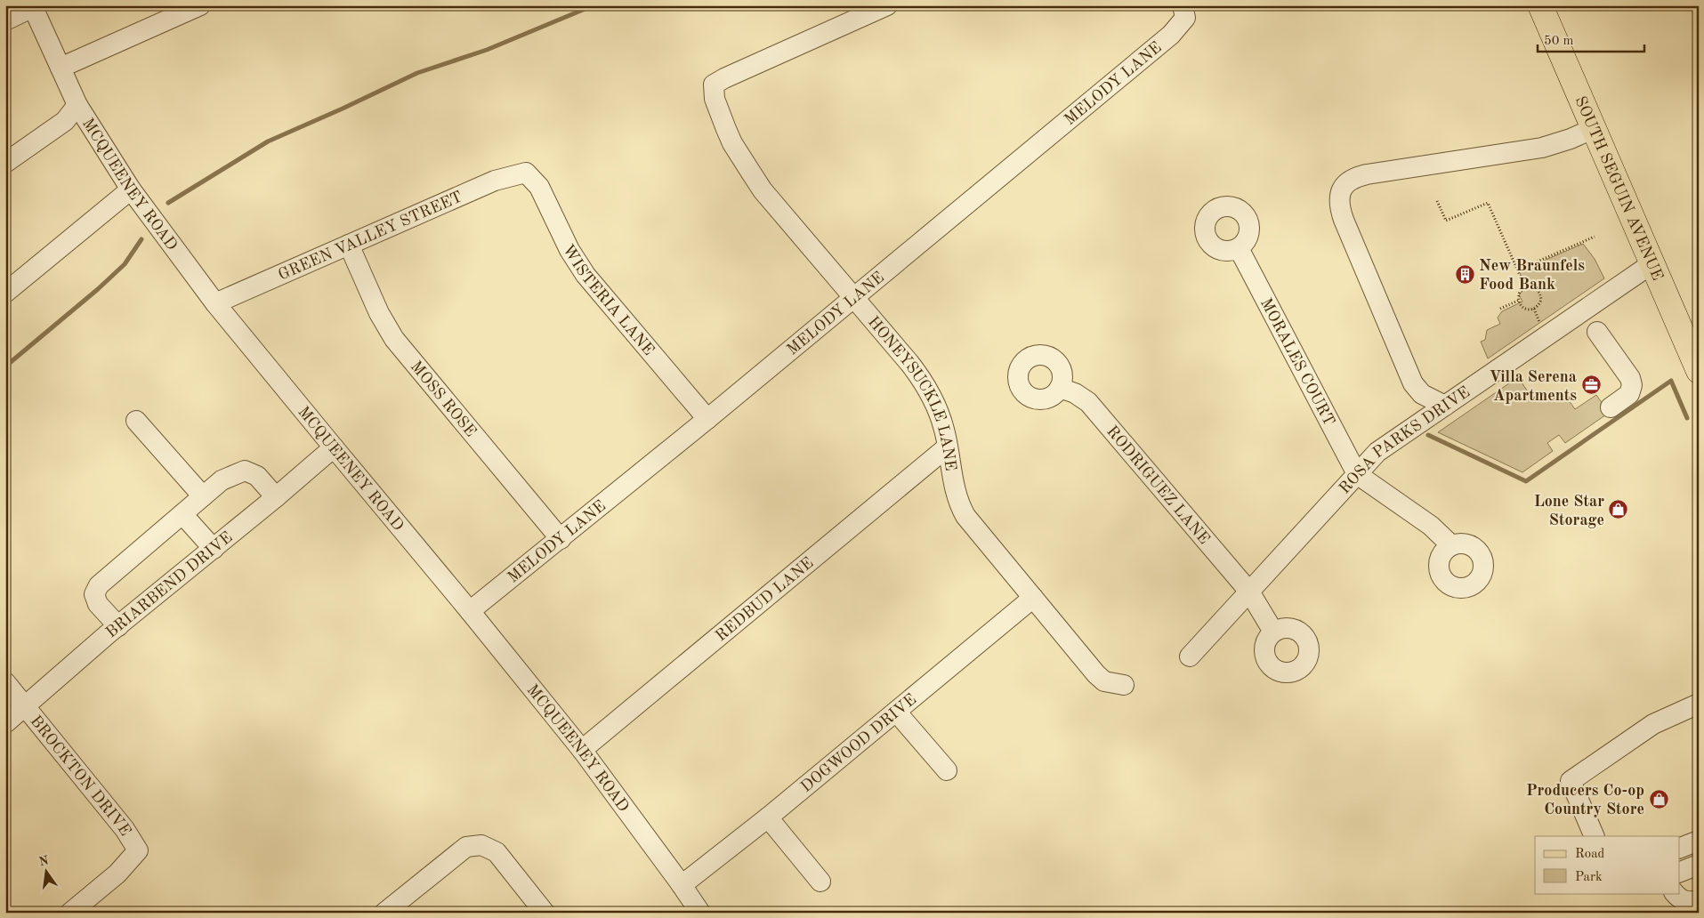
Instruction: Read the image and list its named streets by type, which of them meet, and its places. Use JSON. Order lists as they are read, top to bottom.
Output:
{
  "streets": {
    "main road": ["SOUTH SEGUIN AVENUE"],
    "street": [
      "MELODY LANE",
      "MCQUEENEY ROAD",
      "GREEN VALLEY STREET",
      "WISTERIA LANE",
      "MORALES COURT",
      "HONEYSUCKLE LANE",
      "MOSS ROSE",
      "ROSA PARKS DRIVE",
      "RODRIGUEZ LANE",
      "BRIARBEND DRIVE",
      "REDBUD LANE",
      "DOGWOOD DRIVE",
      "BROCKTON DRIVE"
    ]
  },
  "crossings": [
    ["MELODY LANE", "MCQUEENEY ROAD"],
    ["MELODY LANE", "WISTERIA LANE"],
    ["MELODY LANE", "HONEYSUCKLE LANE"],
    ["MELODY LANE", "MOSS ROSE"],
    ["MCQUEENEY ROAD", "GREEN VALLEY STREET"],
    ["MCQUEENEY ROAD", "BRIARBEND DRIVE"],
    ["MCQUEENEY ROAD", "REDBUD LANE"],
    ["MCQUEENEY ROAD", "DOGWOOD DRIVE"],
    ["SOUTH SEGUIN AVENUE", "ROSA PARKS DRIVE"],
    ["GREEN VALLEY STREET", "WISTERIA LANE"],
    ["GREEN VALLEY STREET", "MOSS ROSE"],
    ["MORALES COURT", "ROSA PARKS DRIVE"],
    ["HONEYSUCKLE LANE", "REDBUD LANE"],
    ["HONEYSUCKLE LANE", "DOGWOOD DRIVE"],
    ["ROSA PARKS DRIVE", "RODRIGUEZ LANE"],
    ["BRIARBEND DRIVE", "BROCKTON DRIVE"]
  ],
  "places": {
    "building": ["New Braunfels Food Bank"],
    "office": ["Villa Serena Apartments"],
    "shop": ["Lone Star Storage", "Producers Co-op Country Store"]
  },
  "legend": ["Road", "Park"],
  "scale_bar": "50 m",
  "north": "top"
}
